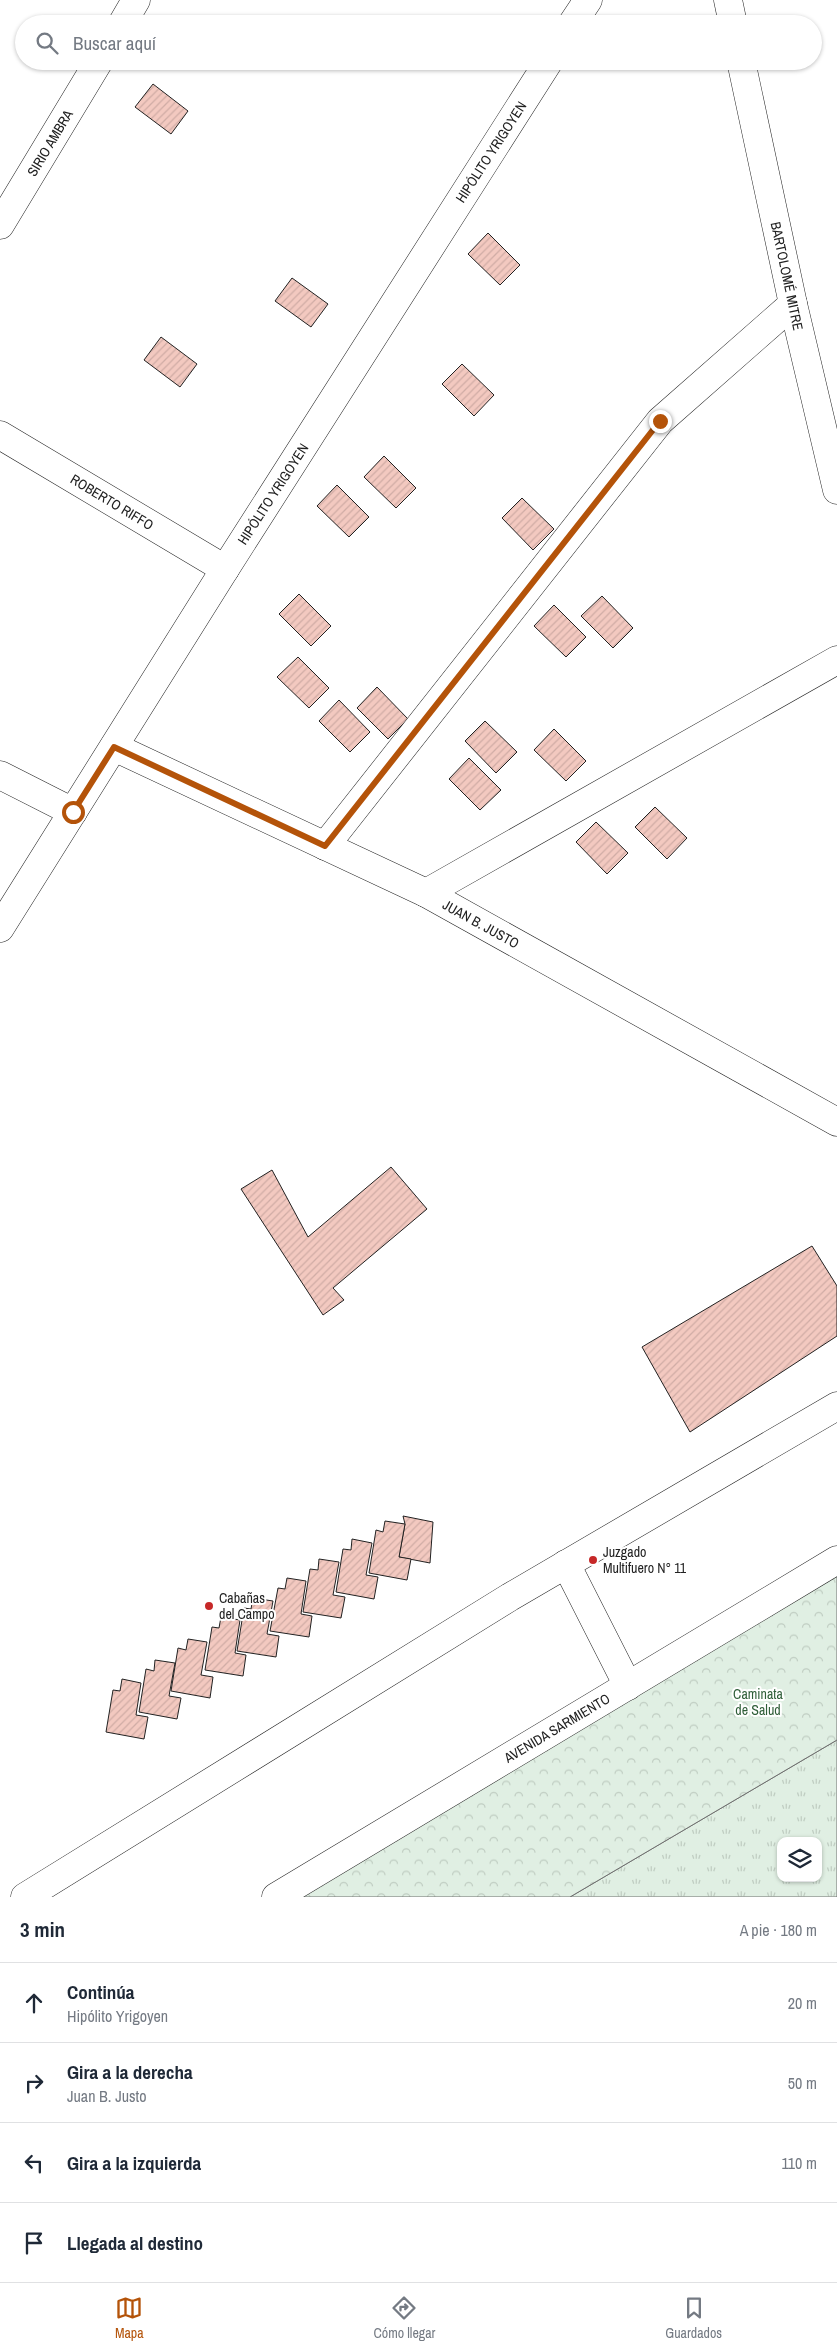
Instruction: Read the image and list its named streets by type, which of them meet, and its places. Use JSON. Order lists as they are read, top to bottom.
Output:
{
  "streets": {
    "main road": [
      "SIRIO AMBRA",
      "HIPÓLITO YRIGOYEN",
      "BARTOLOMÉ MITRE",
      "ROBERTO RIFFO",
      "JUAN B. JUSTO",
      "AVENIDA SARMIENTO"
    ]
  },
  "crossings": [
    ["HIPÓLITO YRIGOYEN", "ROBERTO RIFFO"],
    ["HIPÓLITO YRIGOYEN", "JUAN B. JUSTO"]
  ],
  "parks": ["Caminata de Salud"],
  "places": ["Juzgado Multifuero N° 11", "Cabañas del Campo"],
  "page": {
    "search": "Buscar aquí",
    "heading": ["3 min", "A pie · 180 m"],
    "list": [
      ["Continúa", "Hipólito Yrigoyen", "20 m"],
      ["Gira a la derecha", "Juan B. Justo", "50 m"],
      ["Gira a la izquierda", "110 m"],
      "Llegada al destino"
    ],
    "nav": ["Mapa", "Cómo llegar", "Guardados"]
  }
}
